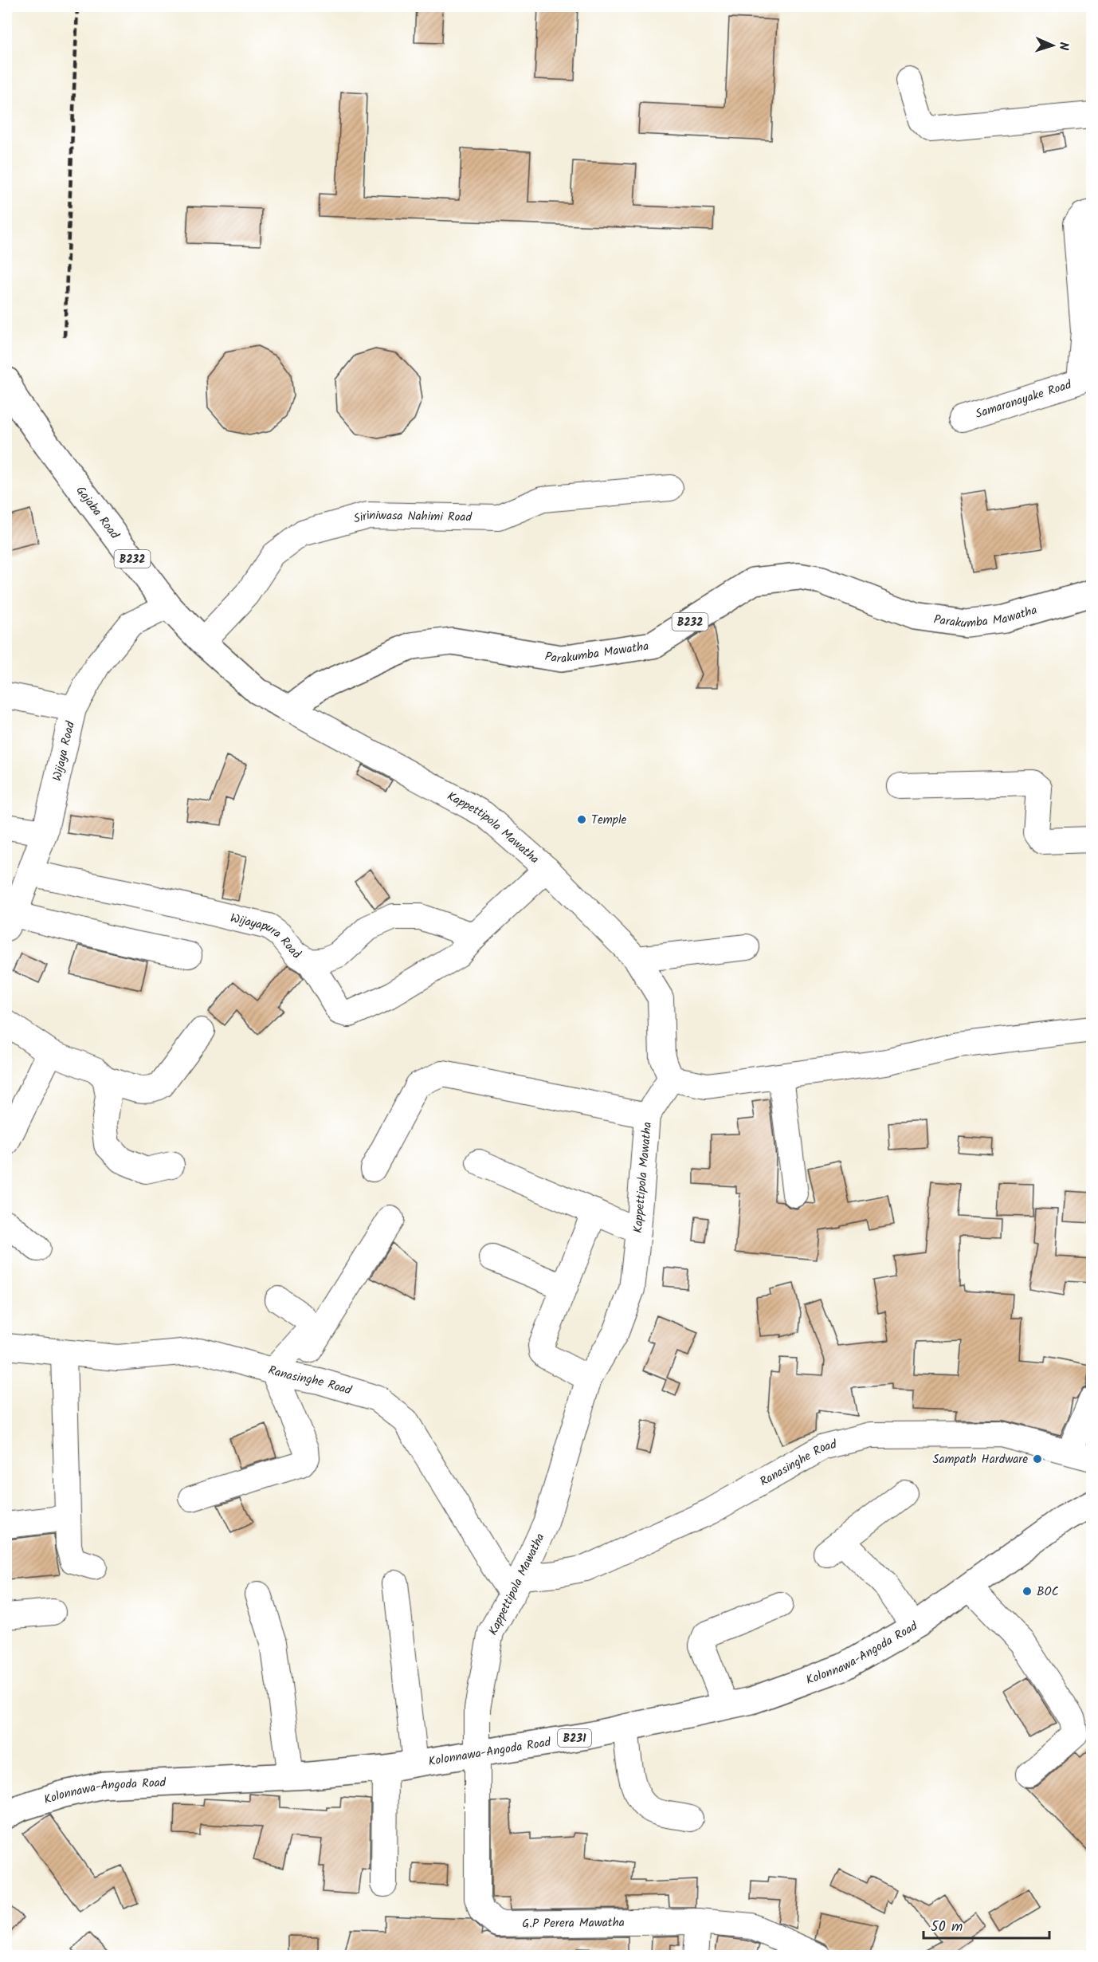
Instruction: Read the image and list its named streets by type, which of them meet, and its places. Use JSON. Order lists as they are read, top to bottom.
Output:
{
  "streets": {
    "main road": [
      "Gajaba Road",
      "B232",
      "Parakumba Mawatha",
      "Kolonnawa-Angoda Road",
      "B231"
    ],
    "street": [
      "Samaranayake Road",
      "Siriniwasa Nahimi Road",
      "Wijaya Road",
      "Kappettipola Mawatha",
      "Wijayapura Road",
      "Ranasinghe Road",
      "G.P Perera Mawatha"
    ]
  },
  "crossings": [
    ["Gajaba Road", "Siriniwasa Nahimi Road"],
    ["Gajaba Road", "Parakumba Mawatha"],
    ["Gajaba Road", "Wijaya Road"],
    ["Gajaba Road", "Kappettipola Mawatha"],
    ["Parakumba Mawatha", "Kappettipola Mawatha"],
    ["Wijaya Road", "Wijayapura Road"],
    ["Kappettipola Mawatha", "Ranasinghe Road"],
    ["Kappettipola Mawatha", "Kolonnawa-Angoda Road"],
    ["Kappettipola Mawatha", "G.P Perera Mawatha"],
    ["Kolonnawa-Angoda Road", "G.P Perera Mawatha"]
  ],
  "places": ["Temple", "Sampath Hardware", "BOC"],
  "scale_bar": "50 m",
  "north": "right"
}
